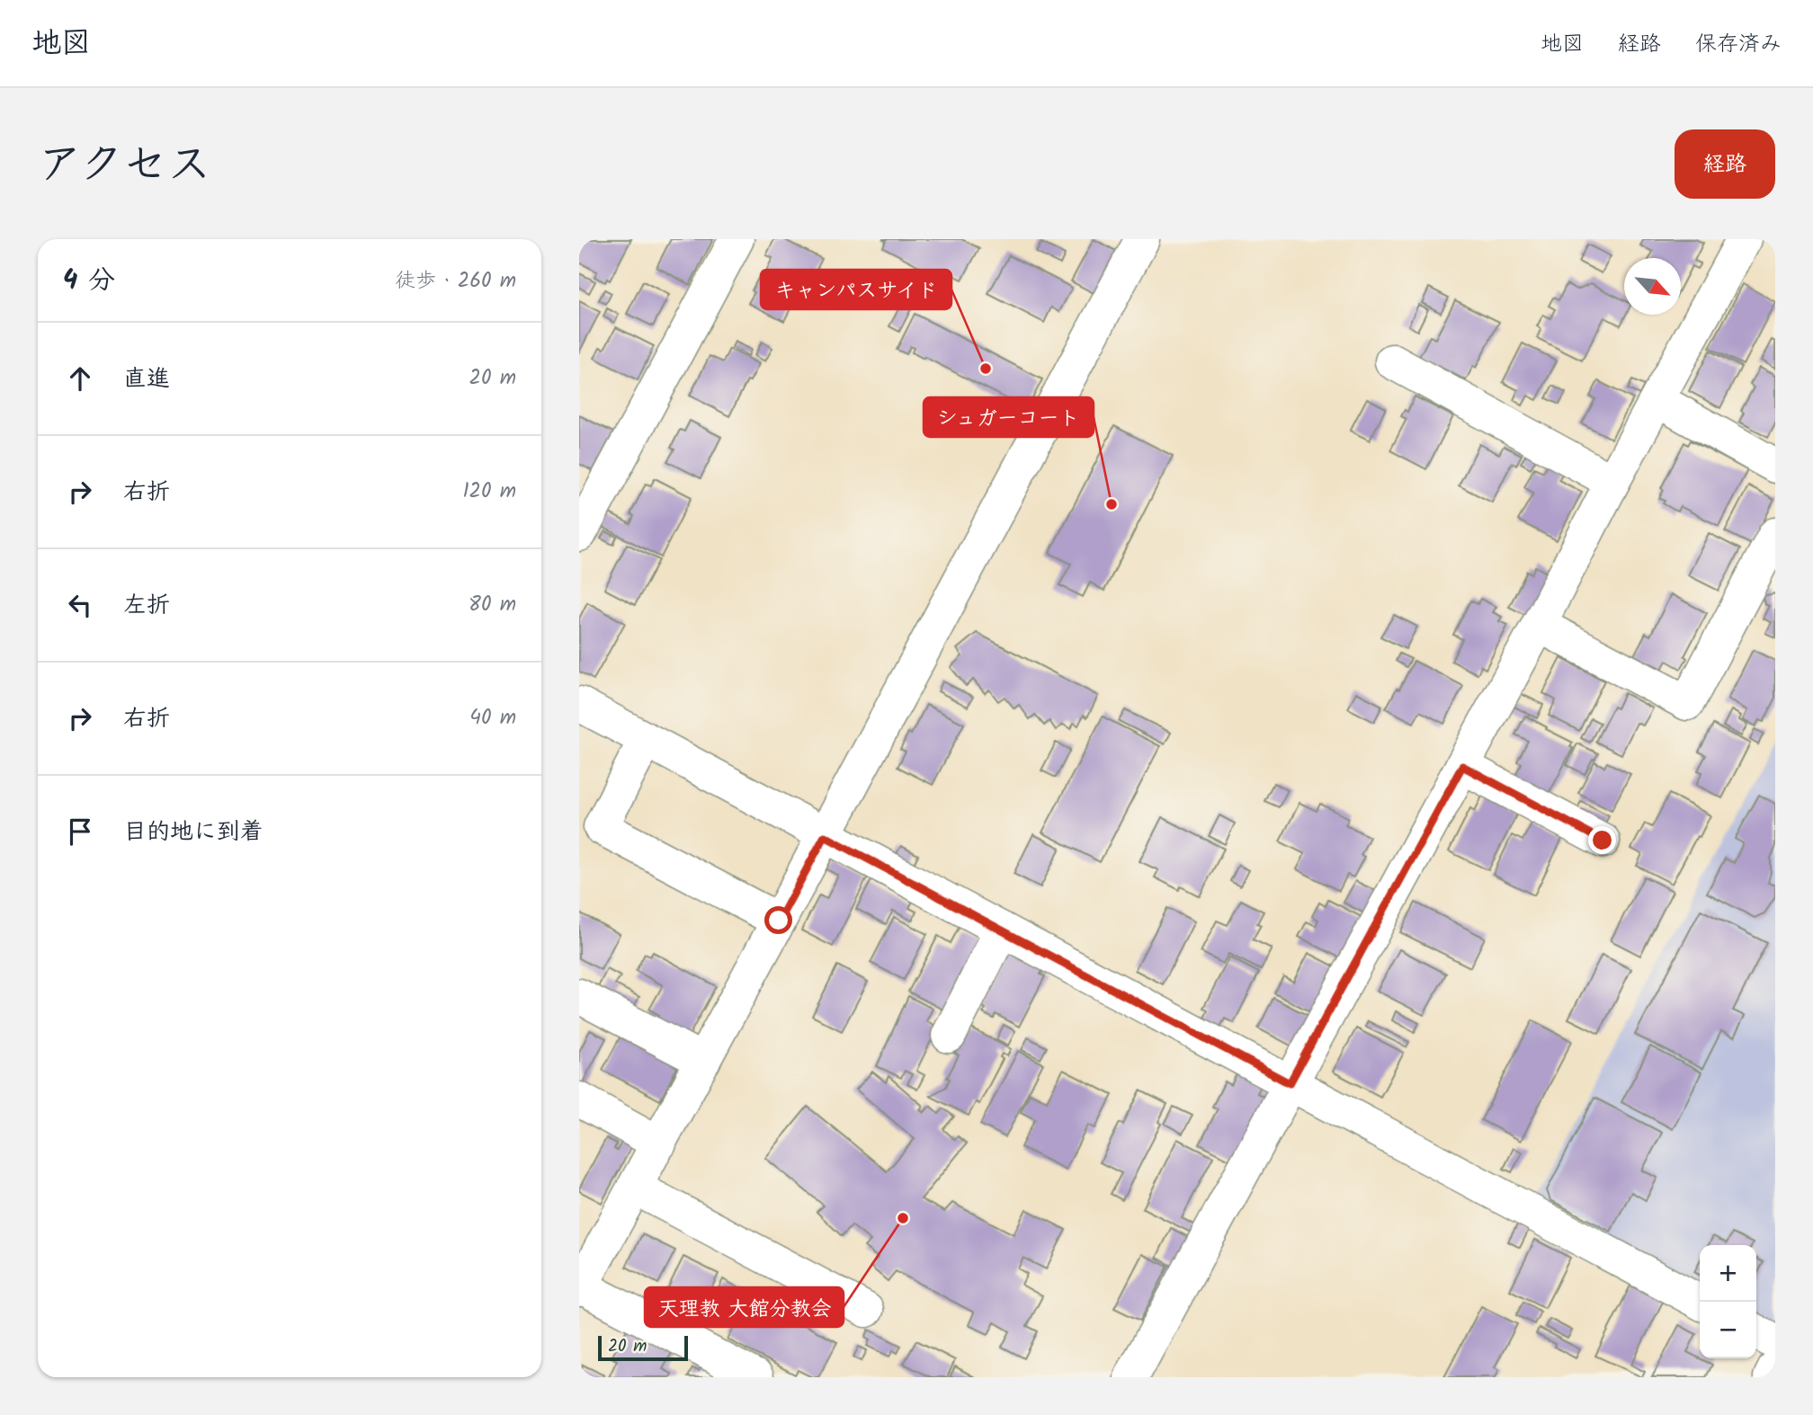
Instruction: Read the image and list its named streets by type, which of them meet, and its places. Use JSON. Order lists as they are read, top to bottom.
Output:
{
  "places": ["キャンパスサイド", "シュガーコート", "天理教 大館分教会"],
  "scale_bar": "20 m",
  "north": "bottom right",
  "page": {
    "header": "地図",
    "nav": ["地図", "経路", "保存済み"],
    "title": "アクセス",
    "buttons": "経路",
    "heading": ["4 分", "徒歩 · 260 m"],
    "list": [
      ["直進", "20 m"],
      ["右折", "120 m"],
      ["左折", "80 m"],
      ["右折", "40 m"],
      "目的地に到着"
    ],
    "map_buttons": ["+", "−"],
    "scale": "20 m"
  }
}
